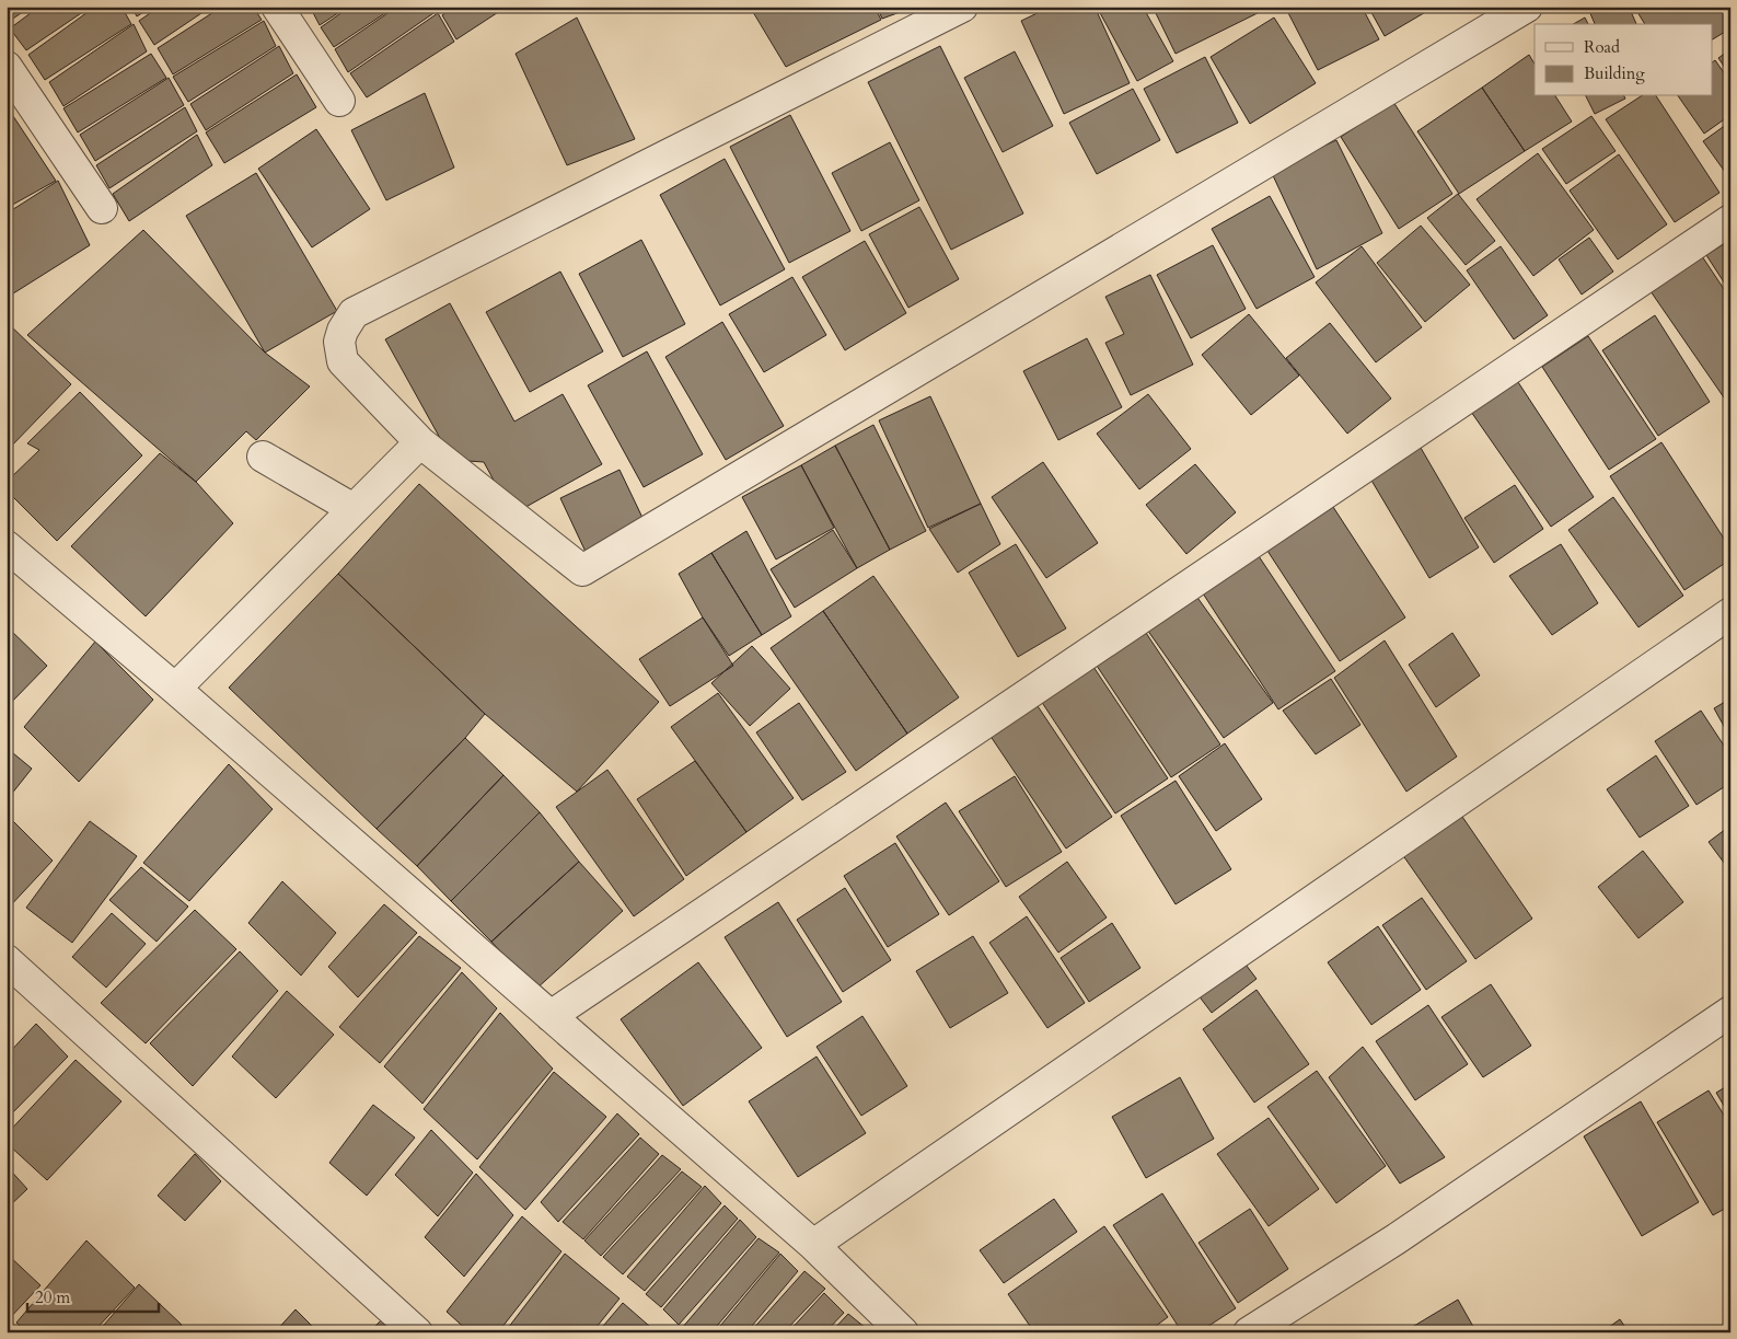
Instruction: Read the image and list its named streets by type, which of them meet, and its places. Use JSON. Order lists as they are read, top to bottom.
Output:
{
  "legend": ["Road", "Building"],
  "scale_bar": "20 m"
}
